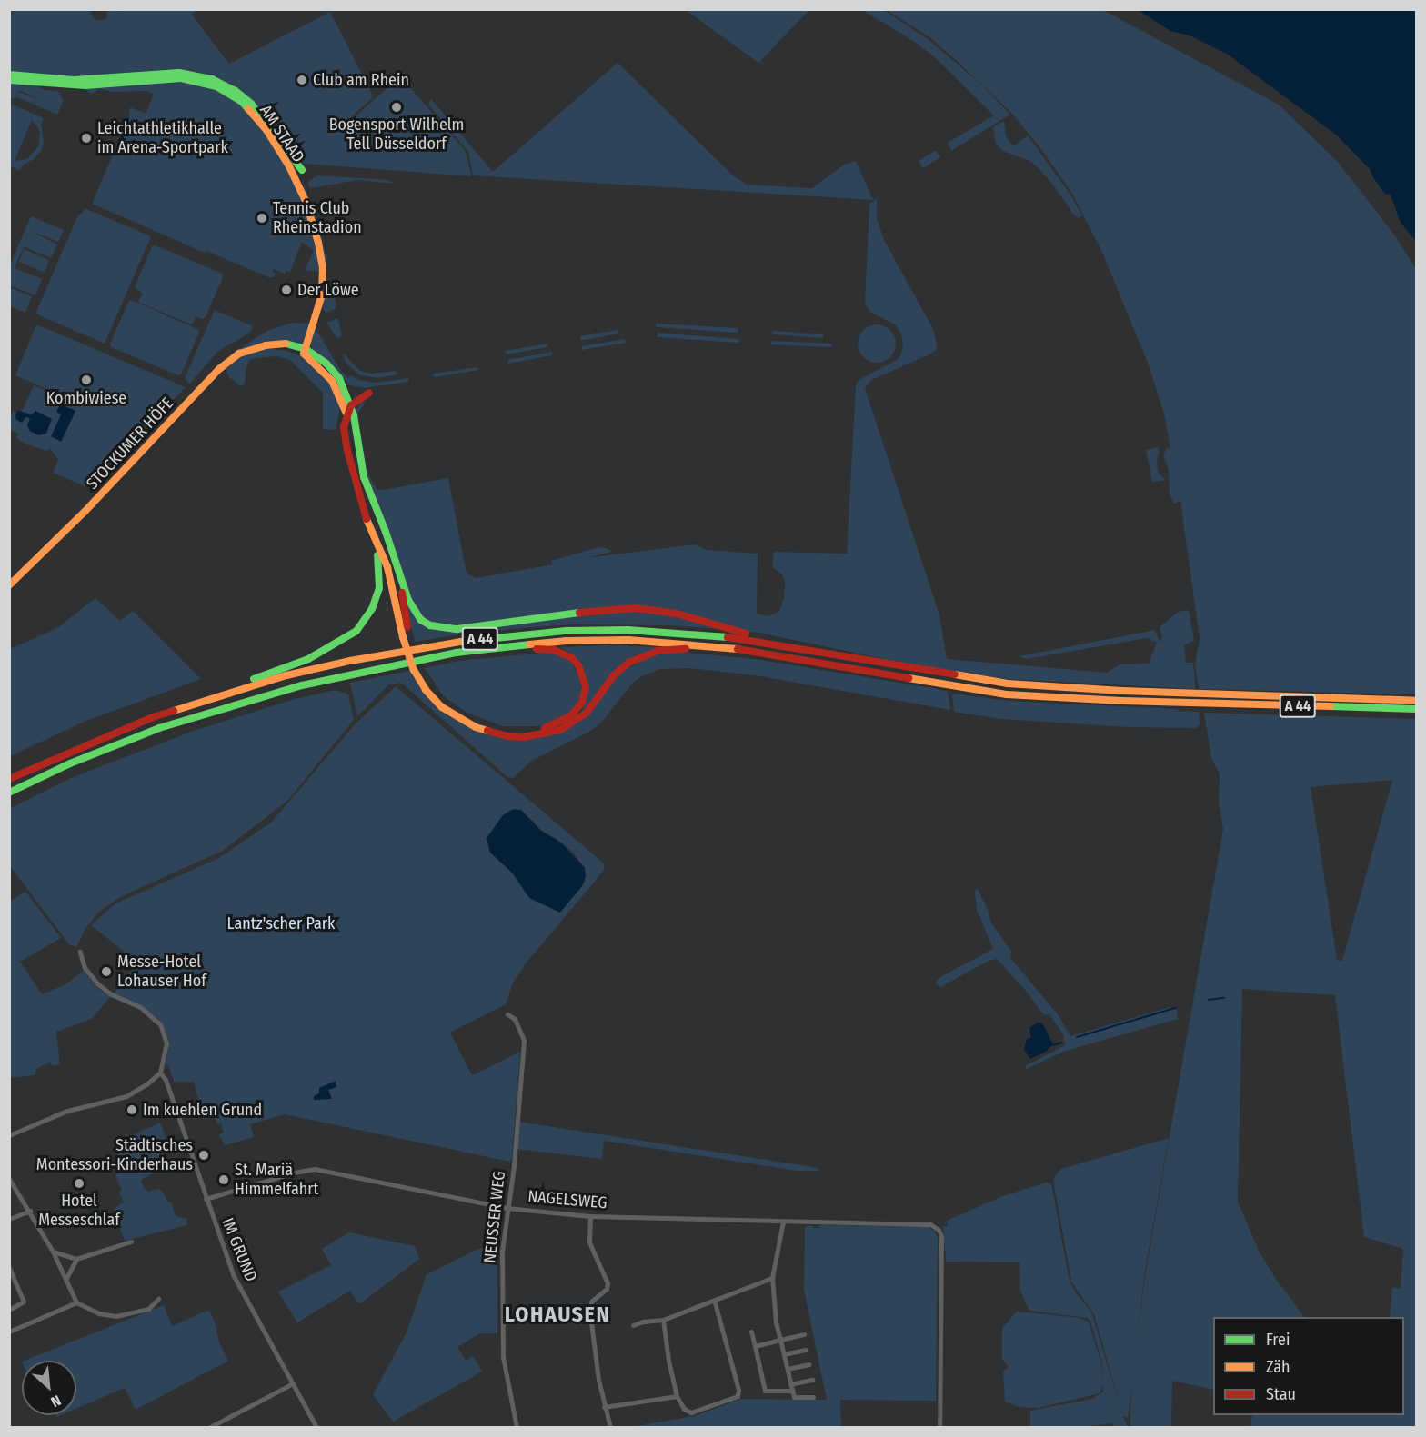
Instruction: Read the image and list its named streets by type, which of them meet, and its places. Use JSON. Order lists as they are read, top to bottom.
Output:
{
  "streets": {
    "main road": ["AM STAAD", "STOCKUMER HÖFE", "A 44"],
    "street": ["NAGELSWEG", "NEUSSER WEG", "IM GRUND"]
  },
  "crossings": [
    ["AM STAAD", "STOCKUMER HÖFE"],
    ["NAGELSWEG", "NEUSSER WEG"],
    ["NAGELSWEG", "IM GRUND"]
  ],
  "districts": ["LOHAUSEN"],
  "parks": ["Lantz'scher Park"],
  "places": [
    "Club am Rhein",
    "Bogensport Wilhelm Tell Düsseldorf",
    "Leichtathletikhalle im Arena-Sportpark",
    "Tennis Club Rheinstadion",
    "Der Löwe",
    "Kombiwiese",
    "Messe-Hotel Lohauser Hof",
    "Im kuehlen Grund",
    "Städtisches Montessori-Kinderhaus",
    "St. Mariä Himmelfahrt",
    "Hotel Messeschlaf"
  ],
  "legend": ["Frei", "Zäh", "Stau"],
  "north": "bottom right"
}
